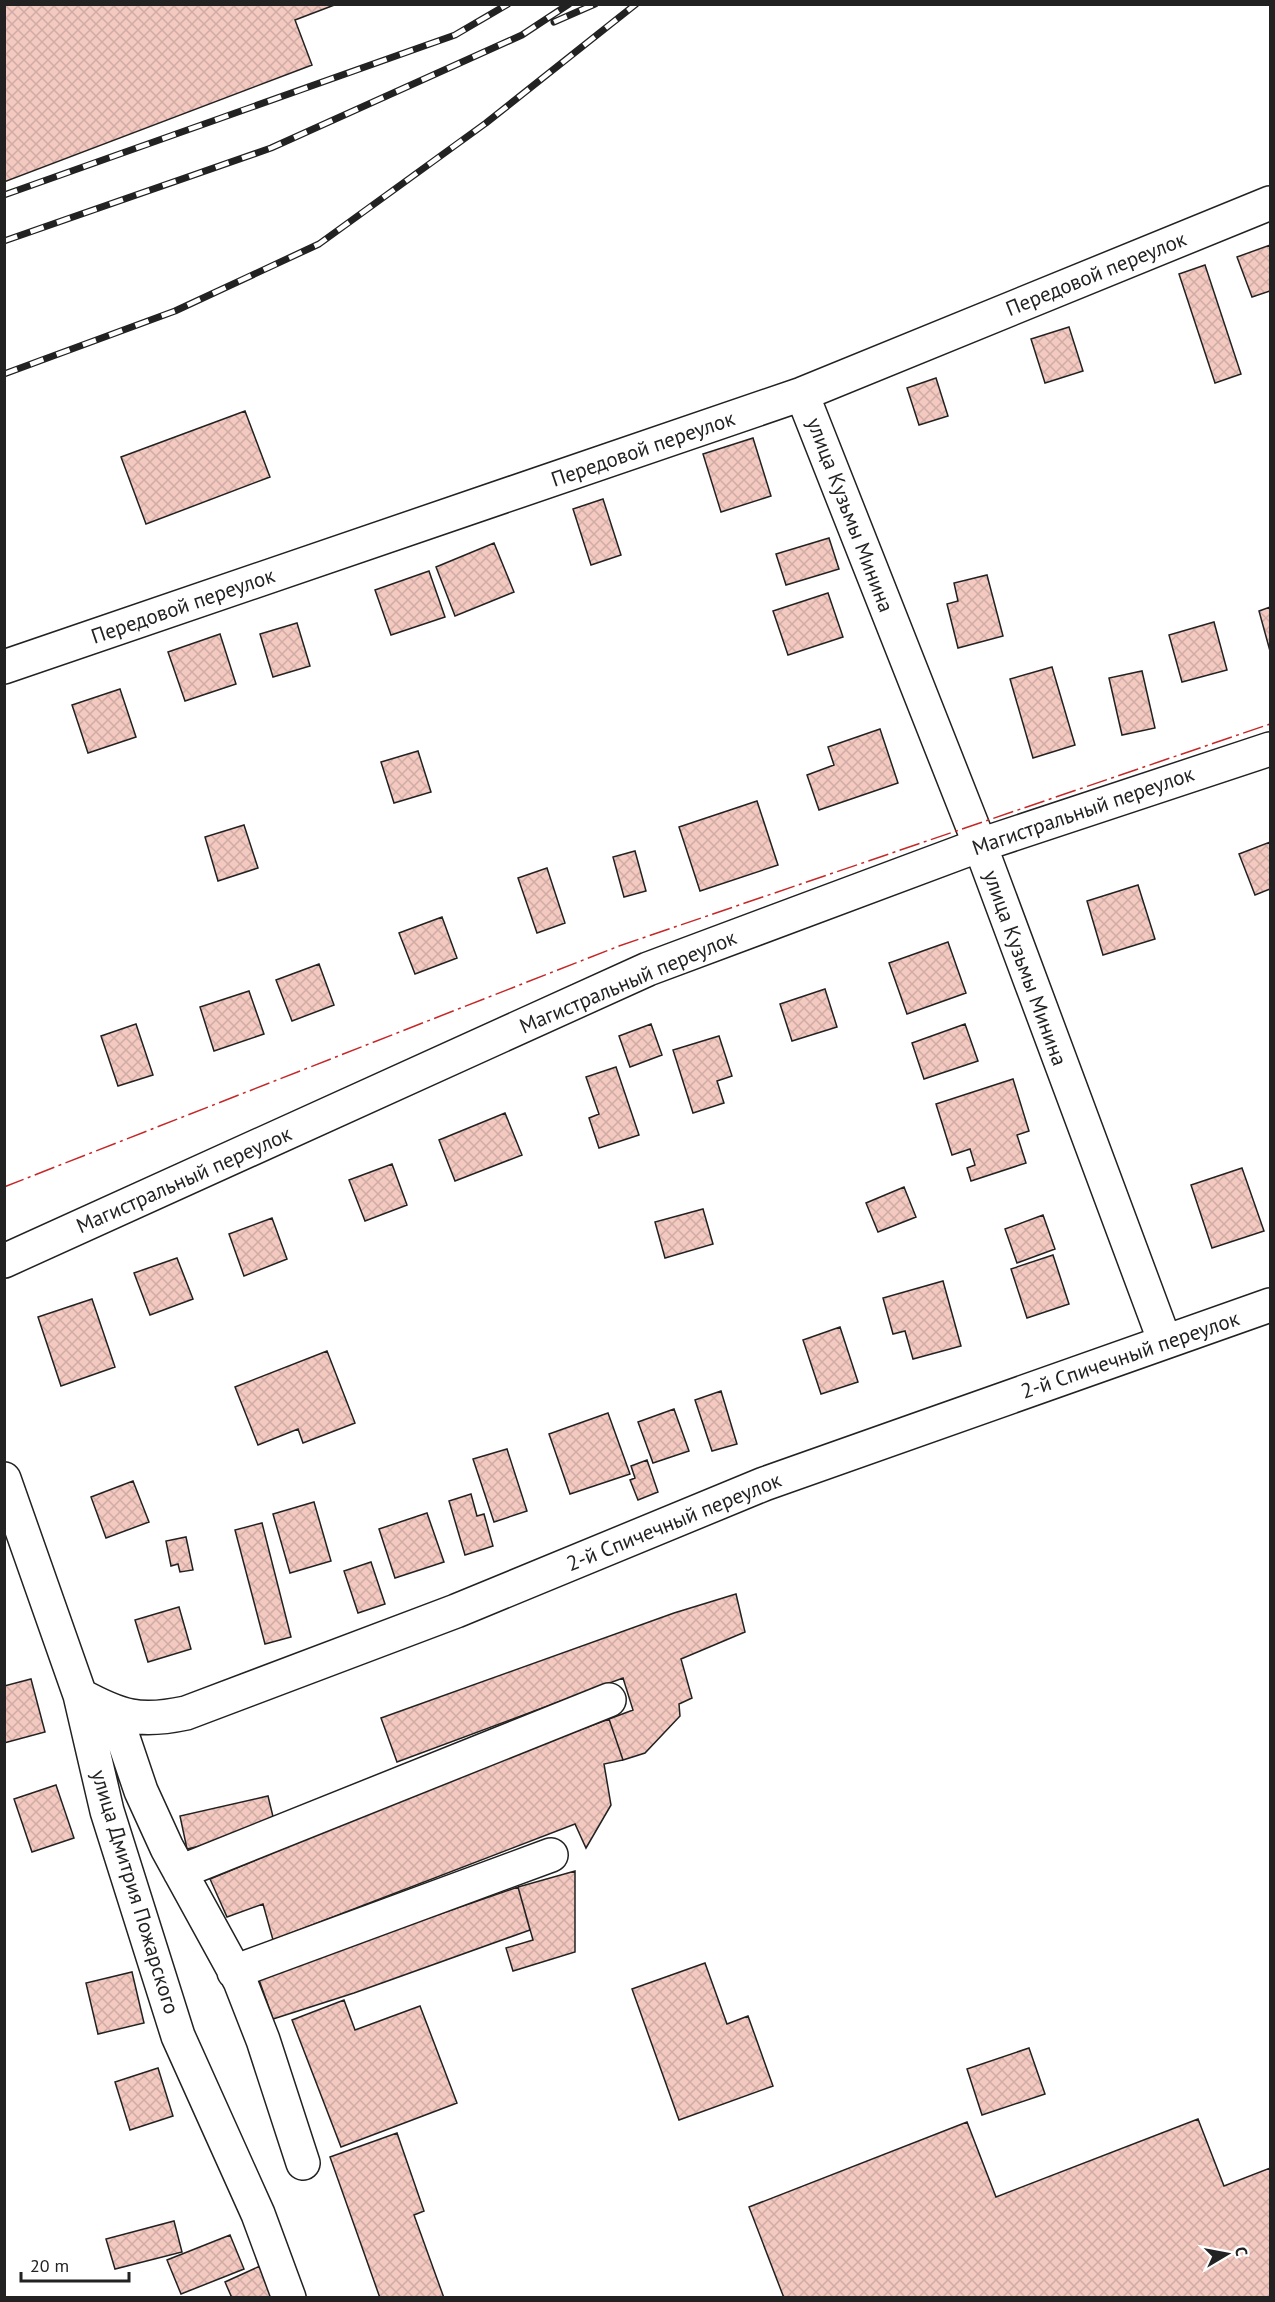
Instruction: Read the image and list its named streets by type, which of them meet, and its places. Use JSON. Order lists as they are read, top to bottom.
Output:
{
  "streets": {
    "street": [
      "Передовой переулок",
      "улица Кузьмы Минина",
      "Магистральный переулок",
      "2-й Спичечный переулок",
      "улица Дмитрия Пожарского"
    ]
  },
  "crossings": [
    ["Передовой переулок", "улица Кузьмы Минина"],
    ["улица Кузьмы Минина", "Магистральный переулок"],
    ["улица Кузьмы Минина", "2-й Спичечный переулок"],
    ["2-й Спичечный переулок", "улица Дмитрия Пожарского"]
  ],
  "scale_bar": "20 m",
  "north": "right"
}
